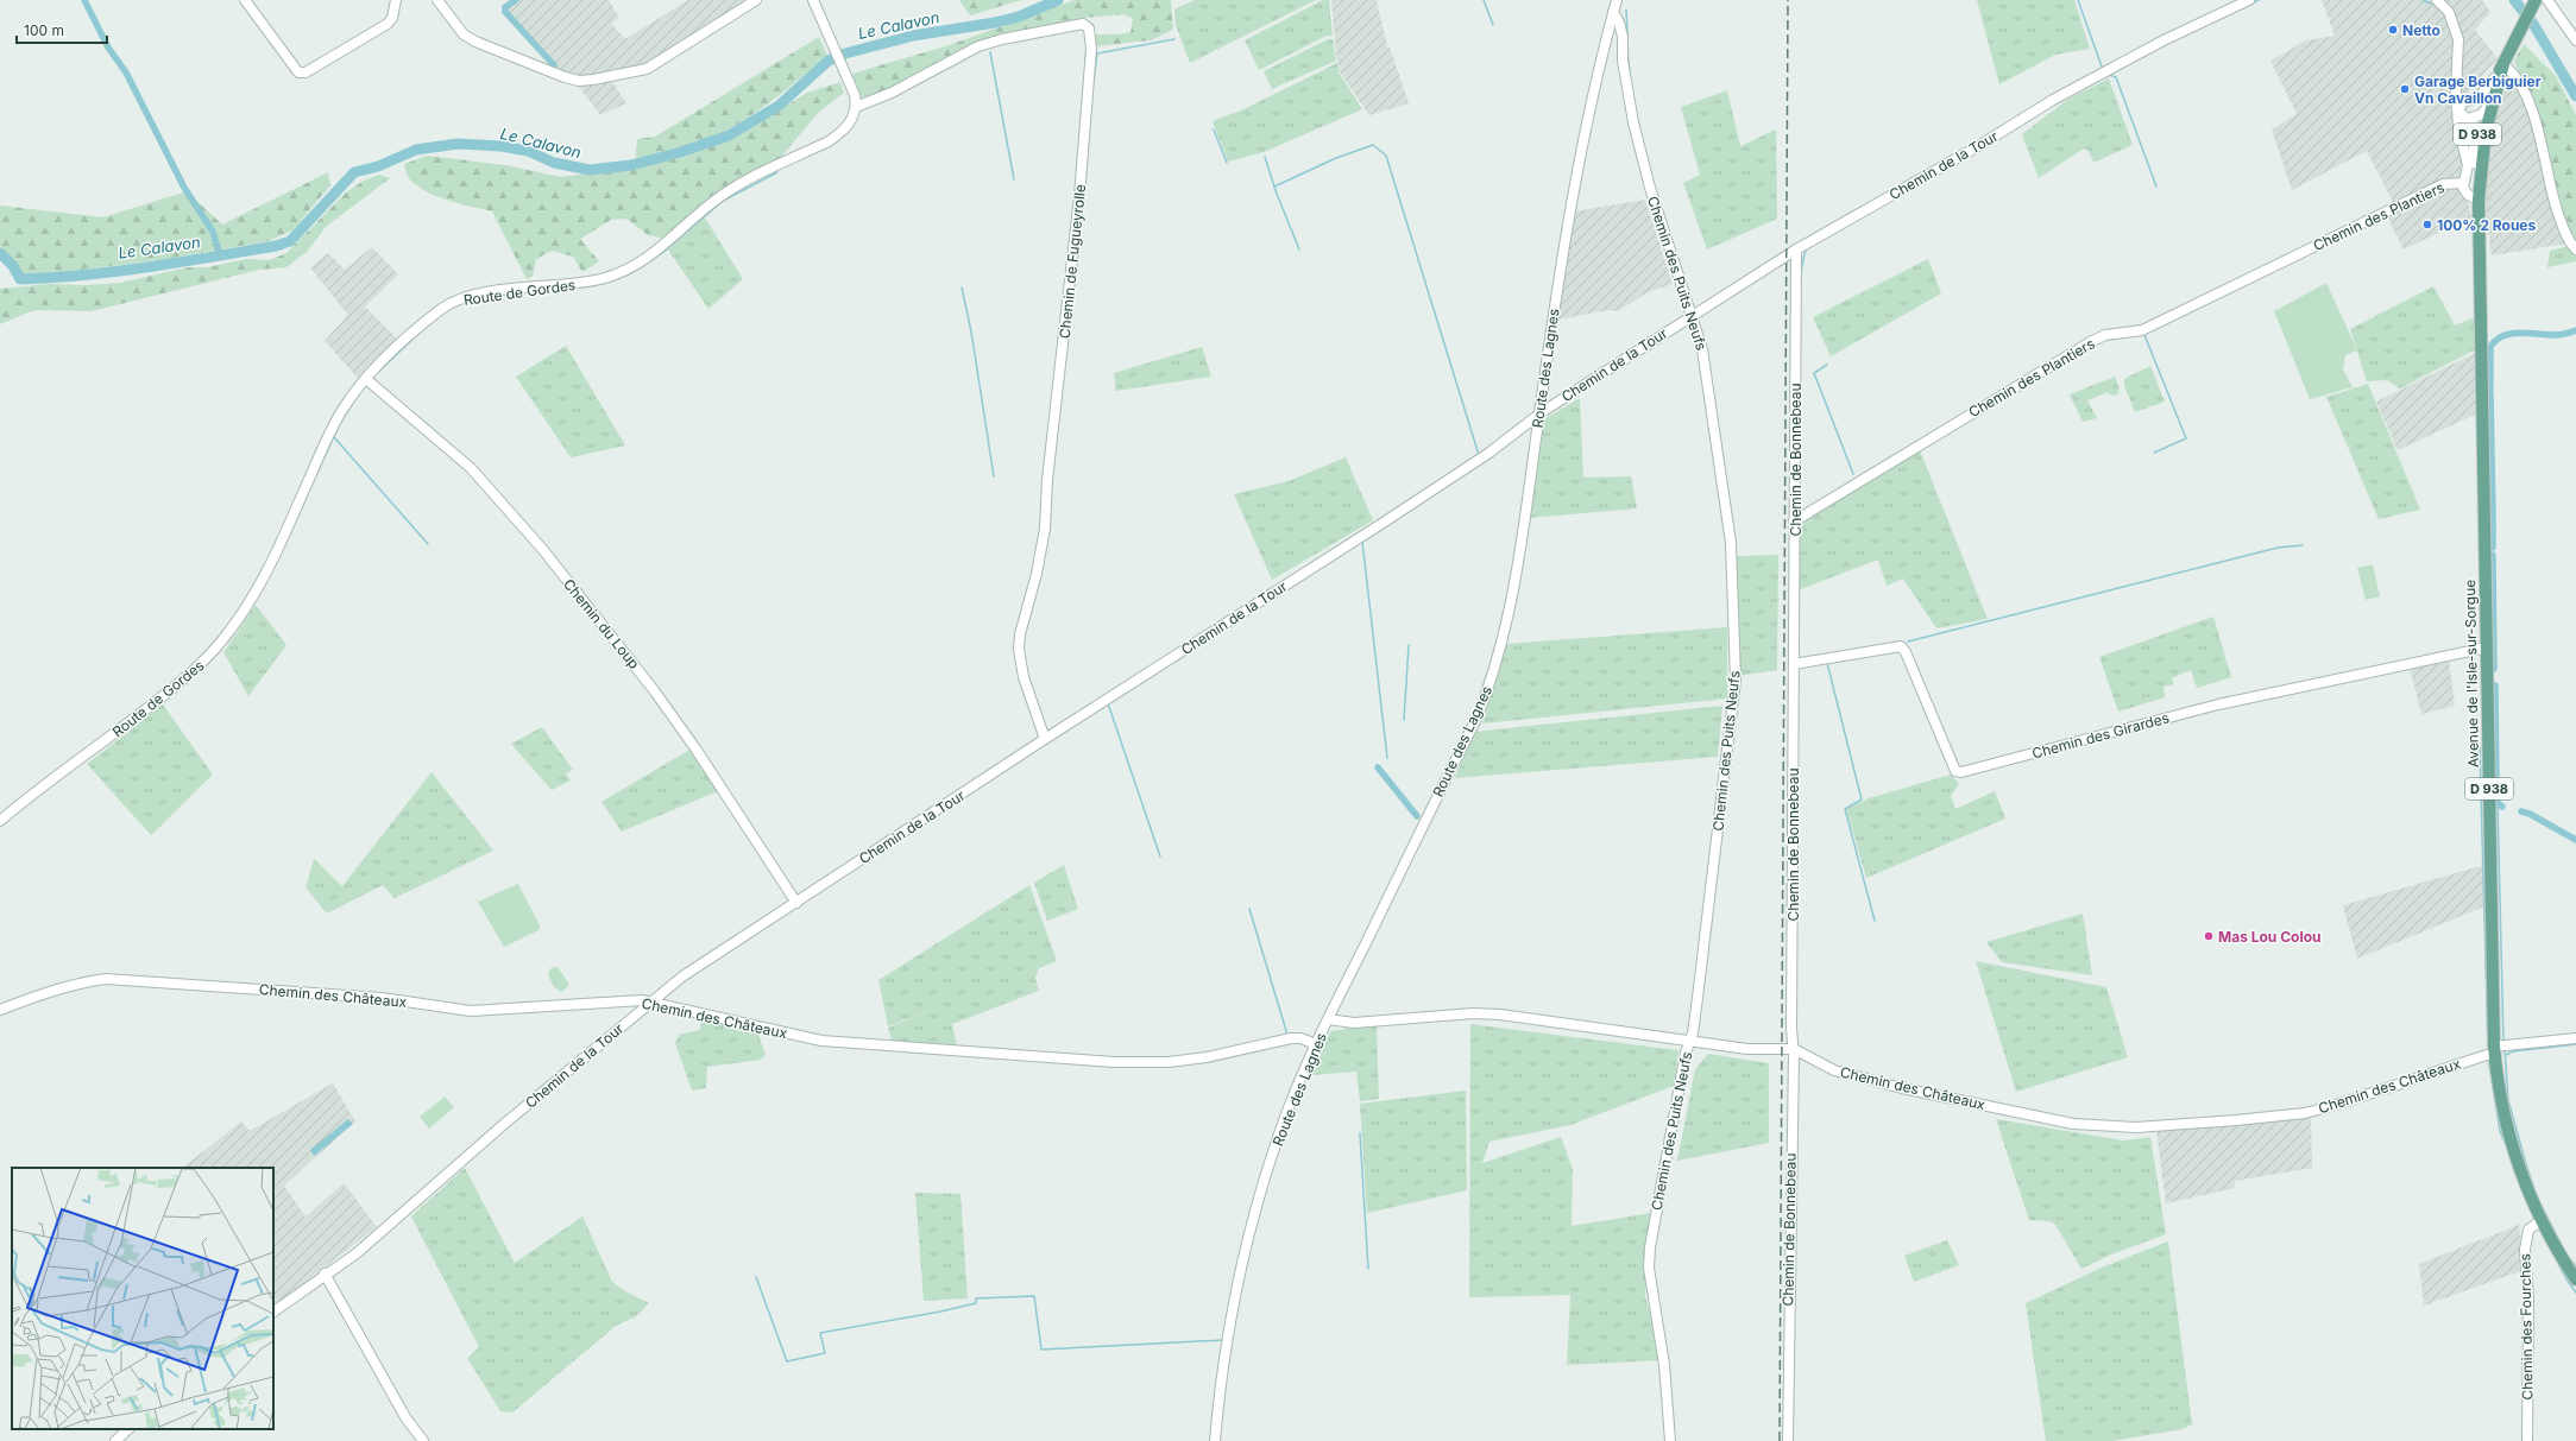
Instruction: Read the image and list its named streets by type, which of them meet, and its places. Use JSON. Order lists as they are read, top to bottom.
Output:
{
  "streets": {
    "main road": ["D 938", "Avenue de l'Isle-sur-Sorgue"],
    "street": [
      "Chemin de la Tour",
      "Chemin des Plantiers",
      "Chemin de Fugueyrolle",
      "Chemin des Puits Neufs",
      "Route de Gordes",
      "Route des Lagnes",
      "Chemin de Bonnebeau",
      "Chemin du Loup",
      "Chemin des Girardes",
      "Chemin des Châteaux",
      "Chemin des Fourches"
    ]
  },
  "crossings": [
    ["Chemin de la Tour", "Chemin de Fugueyrolle"],
    ["Chemin de la Tour", "Chemin des Puits Neufs"],
    ["Chemin de la Tour", "Route des Lagnes"],
    ["Chemin de la Tour", "Chemin de Bonnebeau"],
    ["Chemin de la Tour", "Chemin du Loup"],
    ["Chemin de la Tour", "Chemin des Châteaux"],
    ["Chemin des Plantiers", "Chemin de Bonnebeau"],
    ["Chemin de Fugueyrolle", "Route de Gordes"],
    ["Chemin des Puits Neufs", "Route des Lagnes"],
    ["Chemin des Puits Neufs", "Chemin des Châteaux"],
    ["Route de Gordes", "Chemin du Loup"],
    ["Route des Lagnes", "Chemin des Châteaux"],
    ["Chemin de Bonnebeau", "Chemin des Girardes"],
    ["Chemin de Bonnebeau", "Chemin des Châteaux"],
    ["Avenue de l'Isle-sur-Sorgue", "Chemin des Girardes"],
    ["Avenue de l'Isle-sur-Sorgue", "Chemin des Châteaux"],
    ["Avenue de l'Isle-sur-Sorgue", "Chemin des Fourches"]
  ],
  "water": ["Le Calavon"],
  "places": [
    "Netto",
    "Garage Berbiguier Vn Cavaillon",
    "100% 2 Roues",
    "Mas Lou Colou"
  ],
  "scale_bar": "100 m"
}
